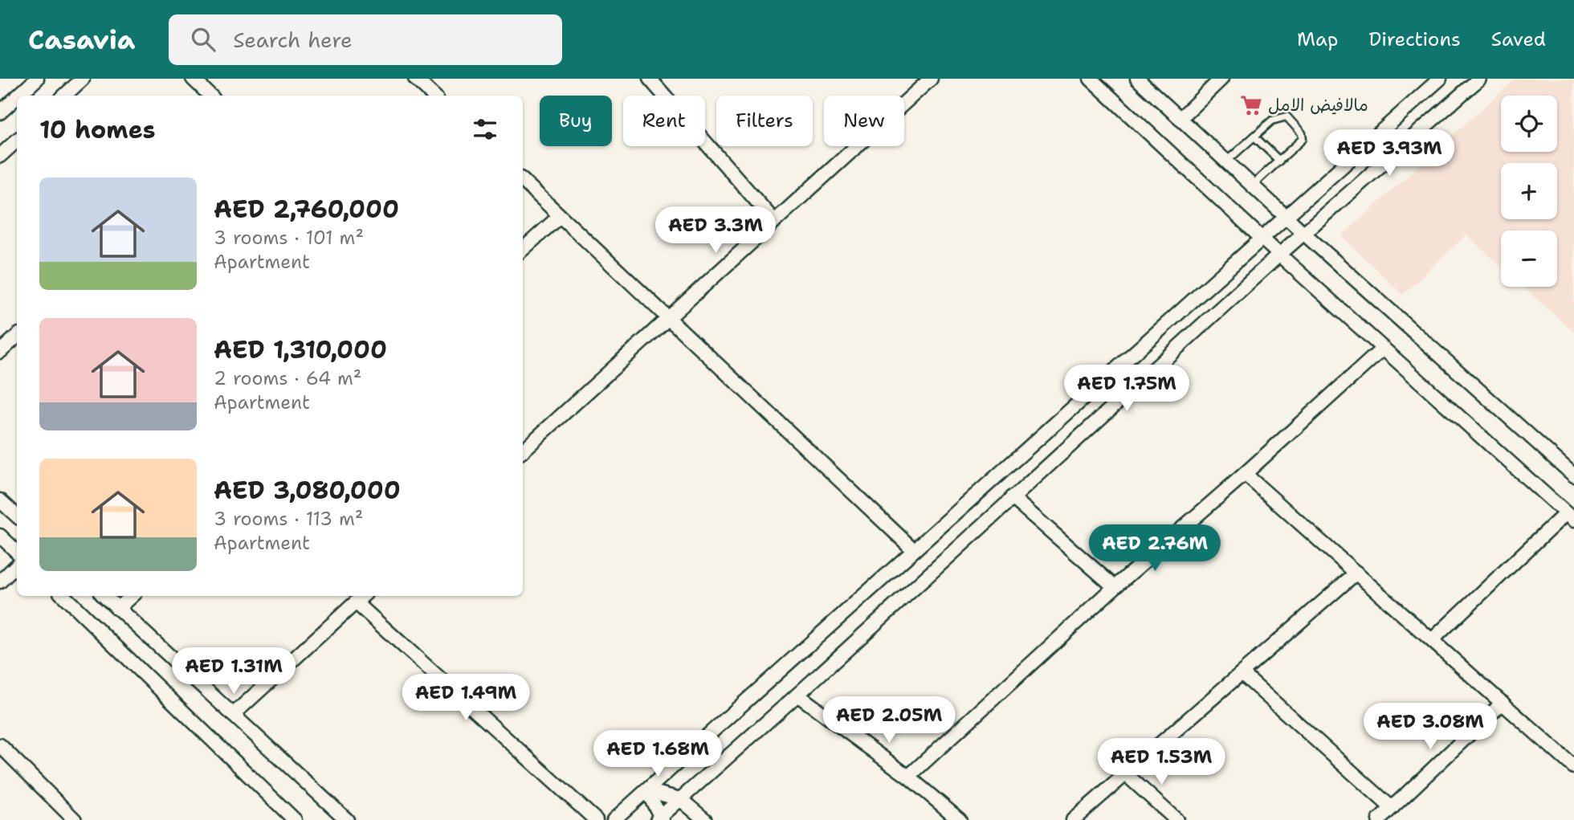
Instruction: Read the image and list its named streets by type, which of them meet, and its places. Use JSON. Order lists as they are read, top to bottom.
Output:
{
  "places": {
    "supermarket": ["مالافيض الامل"]
  },
  "page": {
    "header": "Casavia",
    "search": "Search here",
    "nav": ["Map", "Directions", "Saved"],
    "map_buttons": ["+", "−"],
    "chip": [
      "Buy",
      "Rent",
      "Filters",
      "New"
    ],
    "heading": "10 homes",
    "price": [
      "AED 3.93M",
      "AED 3.3M",
      "AED 1.75M",
      "AED 2.76M",
      "AED 1.31M",
      "AED 1.49M",
      "AED 2.05M",
      "AED 3.08M",
      "AED 1.68M",
      "AED 1.53M"
    ],
    "list": [
      {
        "name": "AED 2,760,000",
        "note": "3 rooms · 101 m² · Apartment"
      },
      {
        "name": "AED 1,310,000",
        "note": "2 rooms · 64 m² · Apartment"
      },
      {
        "name": "AED 3,080,000",
        "note": "3 rooms · 113 m² · Apartment"
      }
    ]
  }
}
